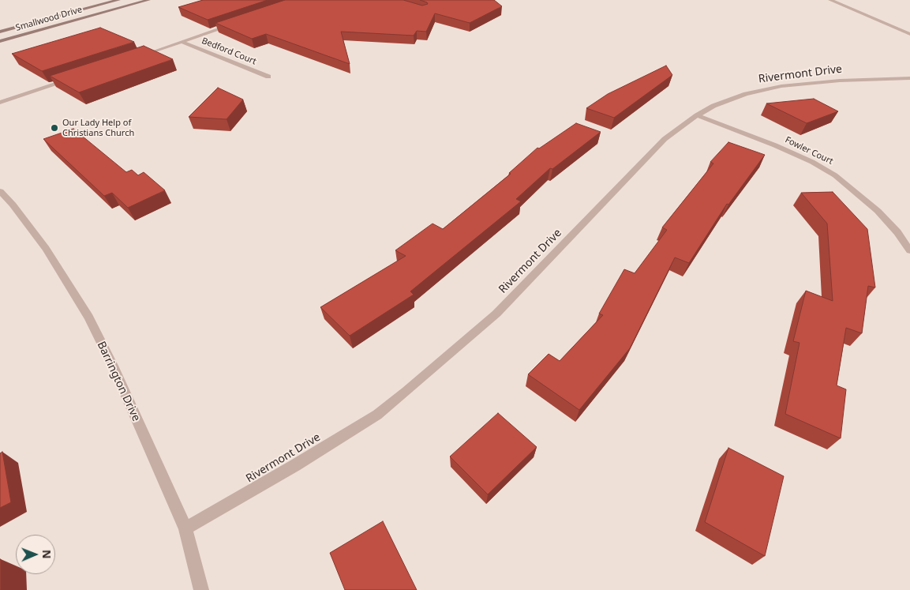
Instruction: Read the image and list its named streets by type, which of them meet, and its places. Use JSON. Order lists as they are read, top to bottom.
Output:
{
  "streets": {
    "main road": ["Smallwood Drive"],
    "street": [
      "Bedford Court",
      "Rivermont Drive",
      "Fowler Court",
      "Barrington Drive"
    ]
  },
  "crossings": [
    ["Rivermont Drive", "Fowler Court"],
    ["Rivermont Drive", "Barrington Drive"]
  ],
  "places": ["Our Lady Help of Christians Church"],
  "north": "right"
}
